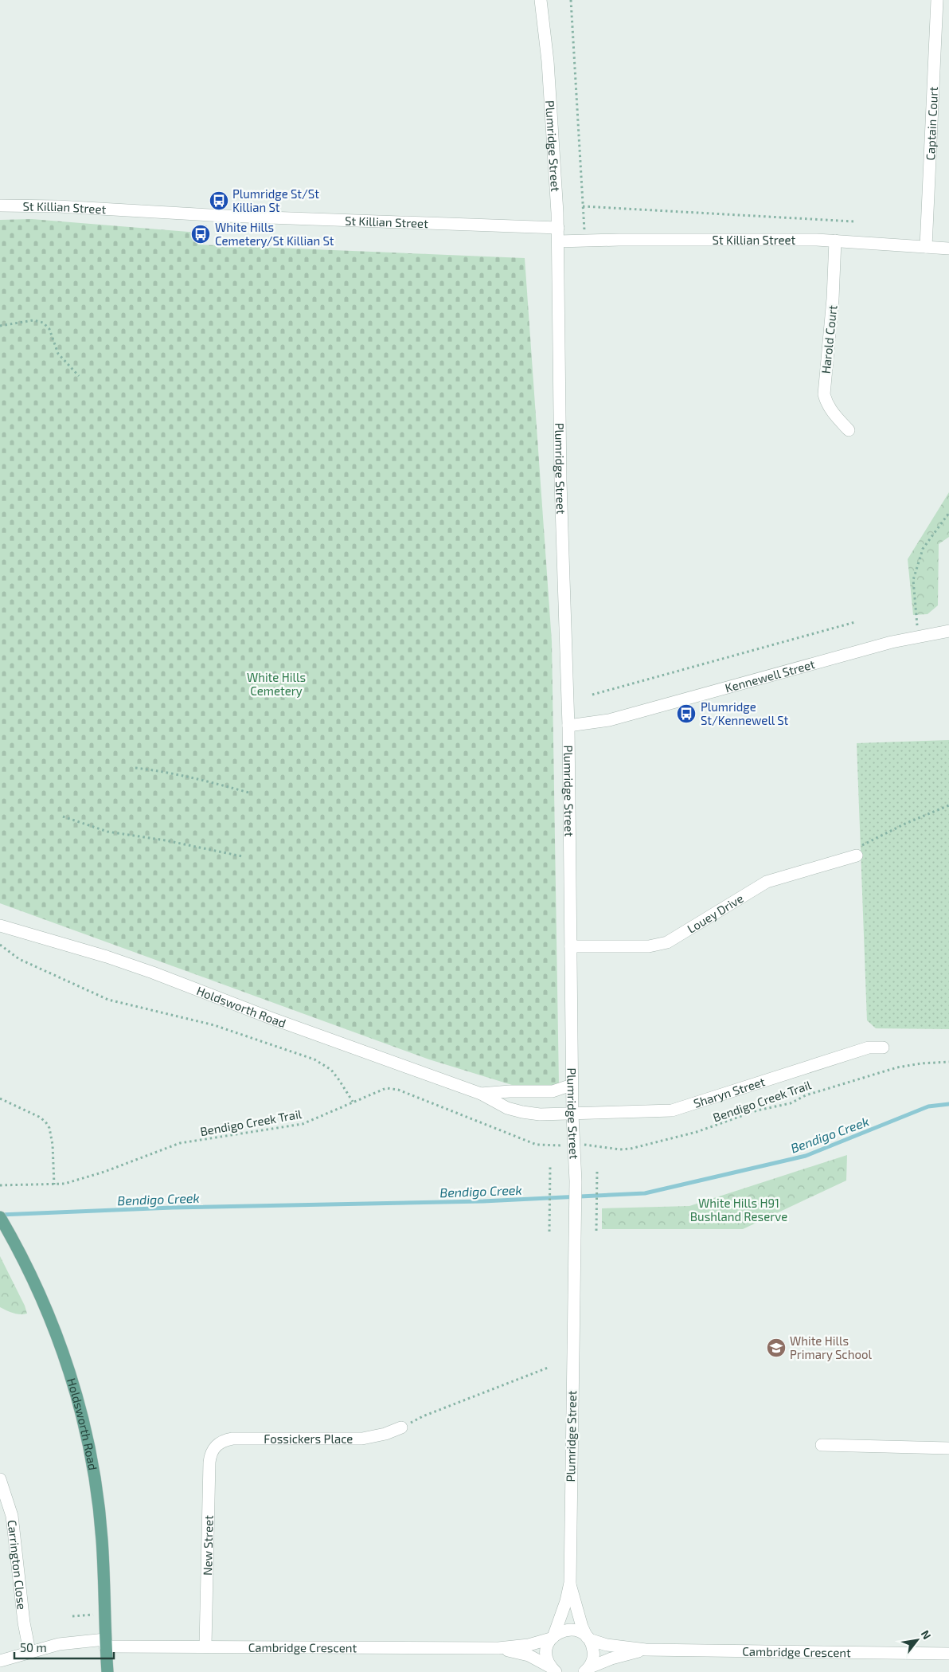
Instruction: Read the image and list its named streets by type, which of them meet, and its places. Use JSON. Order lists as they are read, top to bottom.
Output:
{
  "streets": {
    "main road": ["Holdsworth Road"],
    "street": [
      "Captain Court",
      "Plumridge Street",
      "St Killian Street",
      "Harold Court",
      "Kennewell Street",
      "Louey Drive",
      "Sharyn Street",
      "Fossickers Place",
      "New Street",
      "Carrington Close",
      "Cambridge Crescent"
    ],
    "path": ["Bendigo Creek Trail"]
  },
  "crossings": [
    ["Captain Court", "St Killian Street"],
    ["Plumridge Street", "St Killian Street"],
    ["Plumridge Street", "Kennewell Street"],
    ["Plumridge Street", "Louey Drive"],
    ["Plumridge Street", "Holdsworth Road"],
    ["Plumridge Street", "Sharyn Street"],
    ["Plumridge Street", "Cambridge Crescent"],
    ["St Killian Street", "Harold Court"],
    ["Holdsworth Road", "Sharyn Street"],
    ["Holdsworth Road", "Cambridge Crescent"],
    ["Fossickers Place", "New Street"],
    ["New Street", "Cambridge Crescent"],
    ["Carrington Close", "Cambridge Crescent"]
  ],
  "water": ["Bendigo Creek"],
  "parks": ["White Hills Cemetery", "White Hills H91 Bushland Reserve"],
  "places": {
    "bus stop": ["Plumridge St/St Killian St", "White Hills Cemetery/St Killian St", "Plumridge St/Kennewell St"],
    "school or university": ["White Hills Primary School"]
  },
  "scale_bar": "50 m",
  "north": "top right"
}
